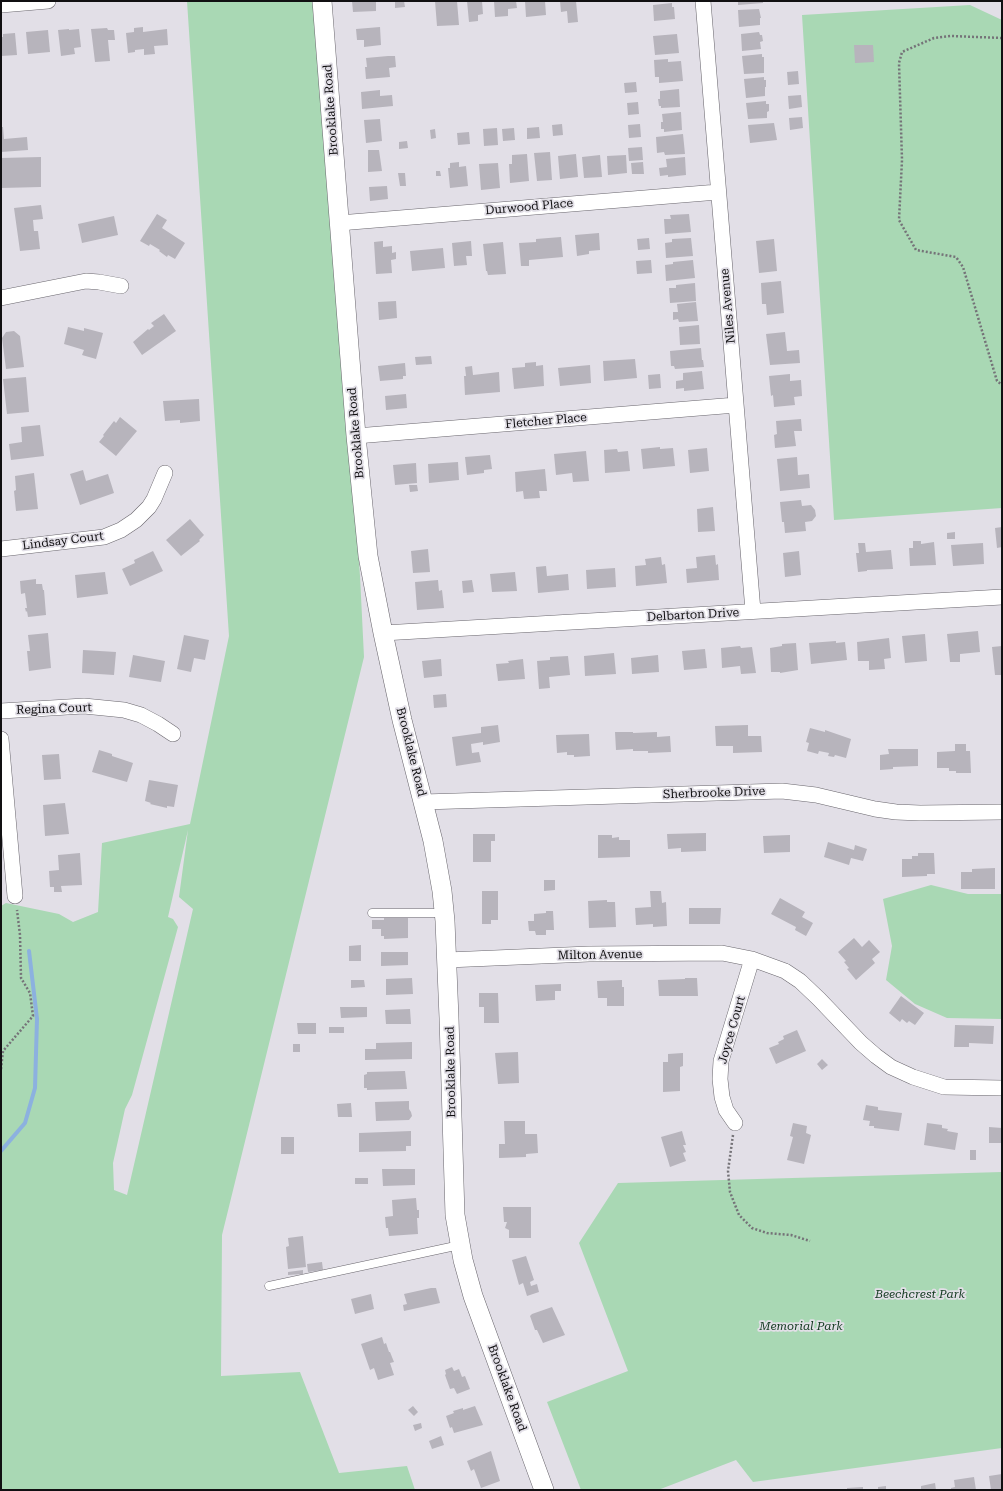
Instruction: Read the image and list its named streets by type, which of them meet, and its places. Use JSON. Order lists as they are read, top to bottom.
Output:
{
  "streets": {
    "street": [
      "Brooklake Road",
      "Durwood Place",
      "Niles Avenue",
      "Fletcher Place",
      "Lindsay Court",
      "Delbarton Drive",
      "Regina Court",
      "Sherbrooke Drive",
      "Milton Avenue",
      "Joyce Court"
    ]
  },
  "crossings": [
    ["Brooklake Road", "Durwood Place"],
    ["Brooklake Road", "Fletcher Place"],
    ["Brooklake Road", "Delbarton Drive"],
    ["Brooklake Road", "Sherbrooke Drive"],
    ["Brooklake Road", "Milton Avenue"],
    ["Durwood Place", "Niles Avenue"],
    ["Niles Avenue", "Fletcher Place"],
    ["Niles Avenue", "Delbarton Drive"],
    ["Milton Avenue", "Joyce Court"]
  ],
  "parks": ["Beechcrest Park", "Memorial Park"]
}
